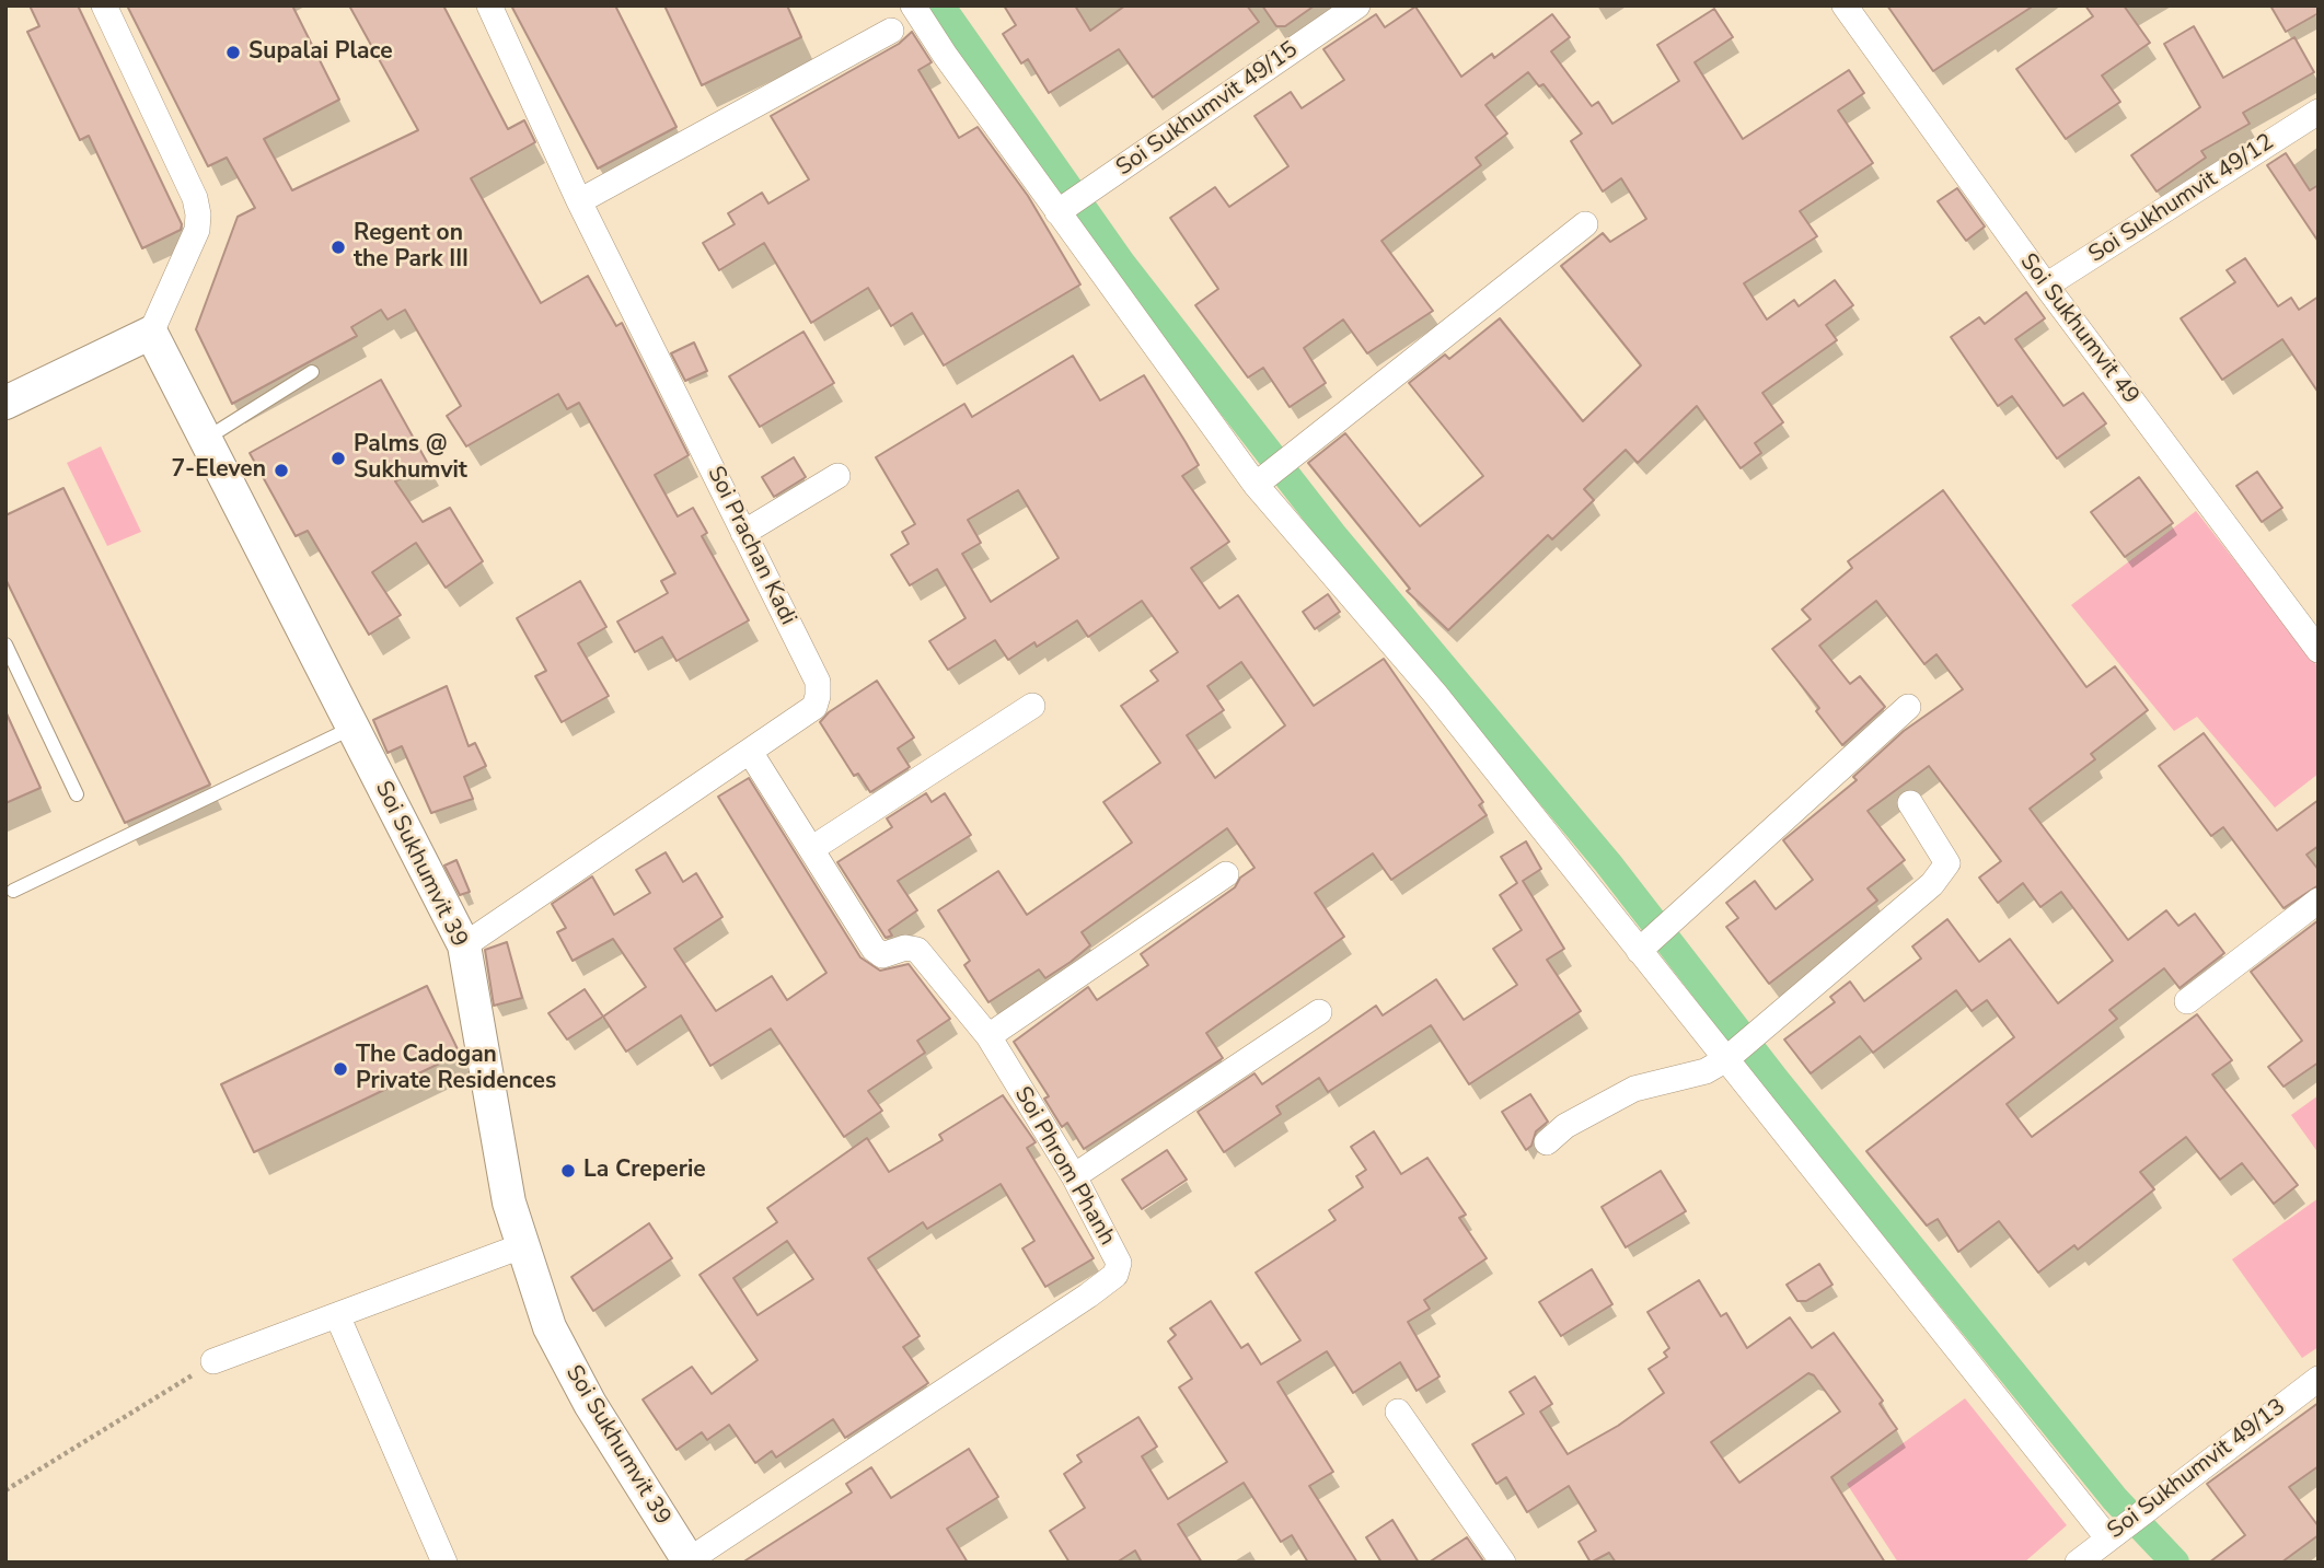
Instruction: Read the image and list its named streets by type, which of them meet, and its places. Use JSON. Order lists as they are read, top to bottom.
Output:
{
  "streets": {
    "street": [
      "Soi Sukhumvit 49/15",
      "Soi Sukhumvit 49/12",
      "Soi Sukhumvit 49",
      "Soi Prachan Kadi",
      "Soi Sukhumvit 39",
      "Soi Phrom Phanh",
      "Soi Sukhumvit 49/13"
    ]
  },
  "crossings": [
    ["Soi Sukhumvit 49/12", "Soi Sukhumvit 49"],
    ["Soi Prachan Kadi", "Soi Sukhumvit 39"],
    ["Soi Prachan Kadi", "Soi Phrom Phanh"],
    ["Soi Sukhumvit 39", "Soi Phrom Phanh"]
  ],
  "places": [
    "Supalai Place",
    "Regent on the Park III",
    "Palms @ Sukhumvit",
    "7-Eleven",
    "The Cadogan Private Residences",
    "La Creperie"
  ]
}
